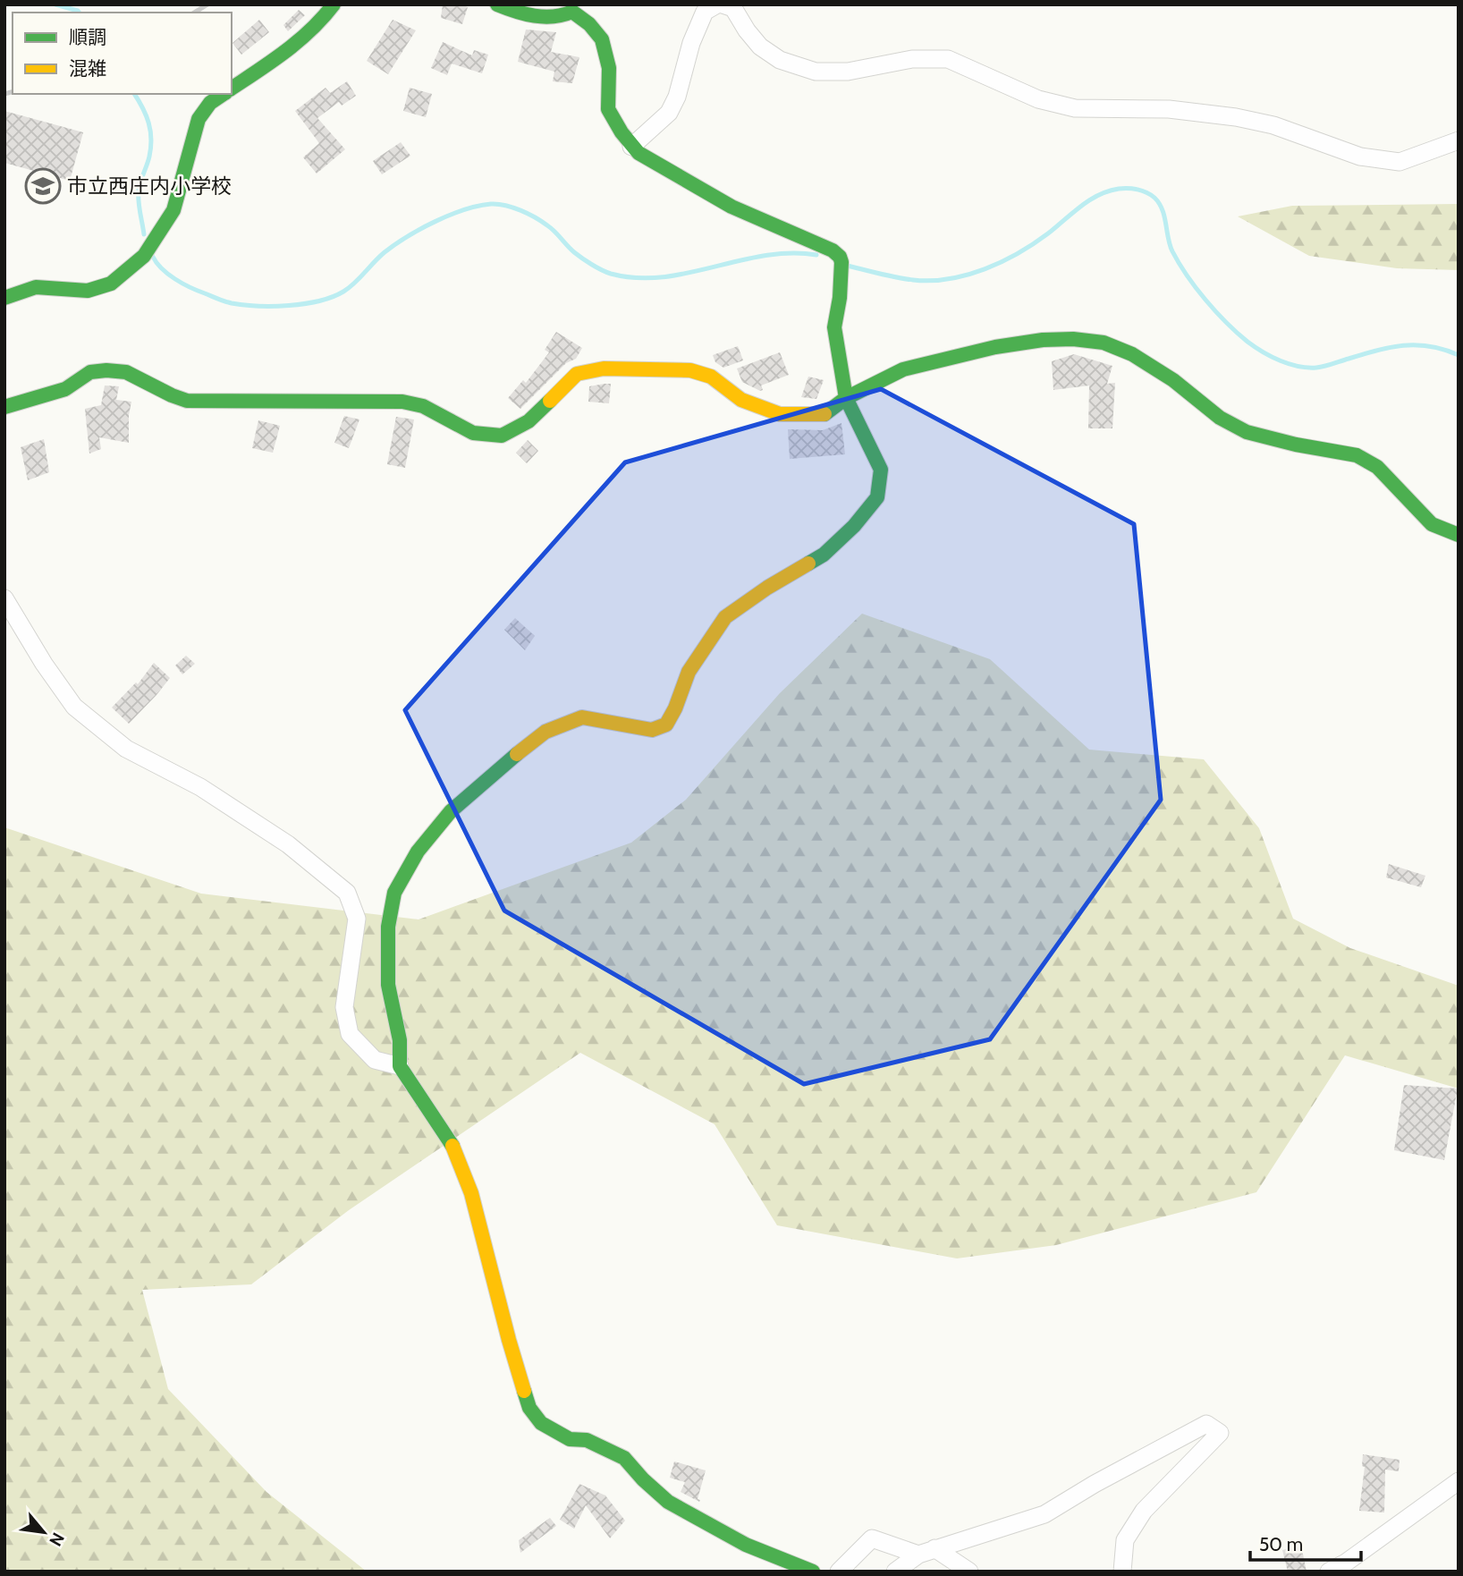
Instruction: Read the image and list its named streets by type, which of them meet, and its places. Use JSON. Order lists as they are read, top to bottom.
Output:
{
  "places": {
    "school or university": ["市立西庄内小学校"]
  },
  "legend": ["順調", "混雑"],
  "scale_bar": "50 m",
  "north": "bottom right"
}
